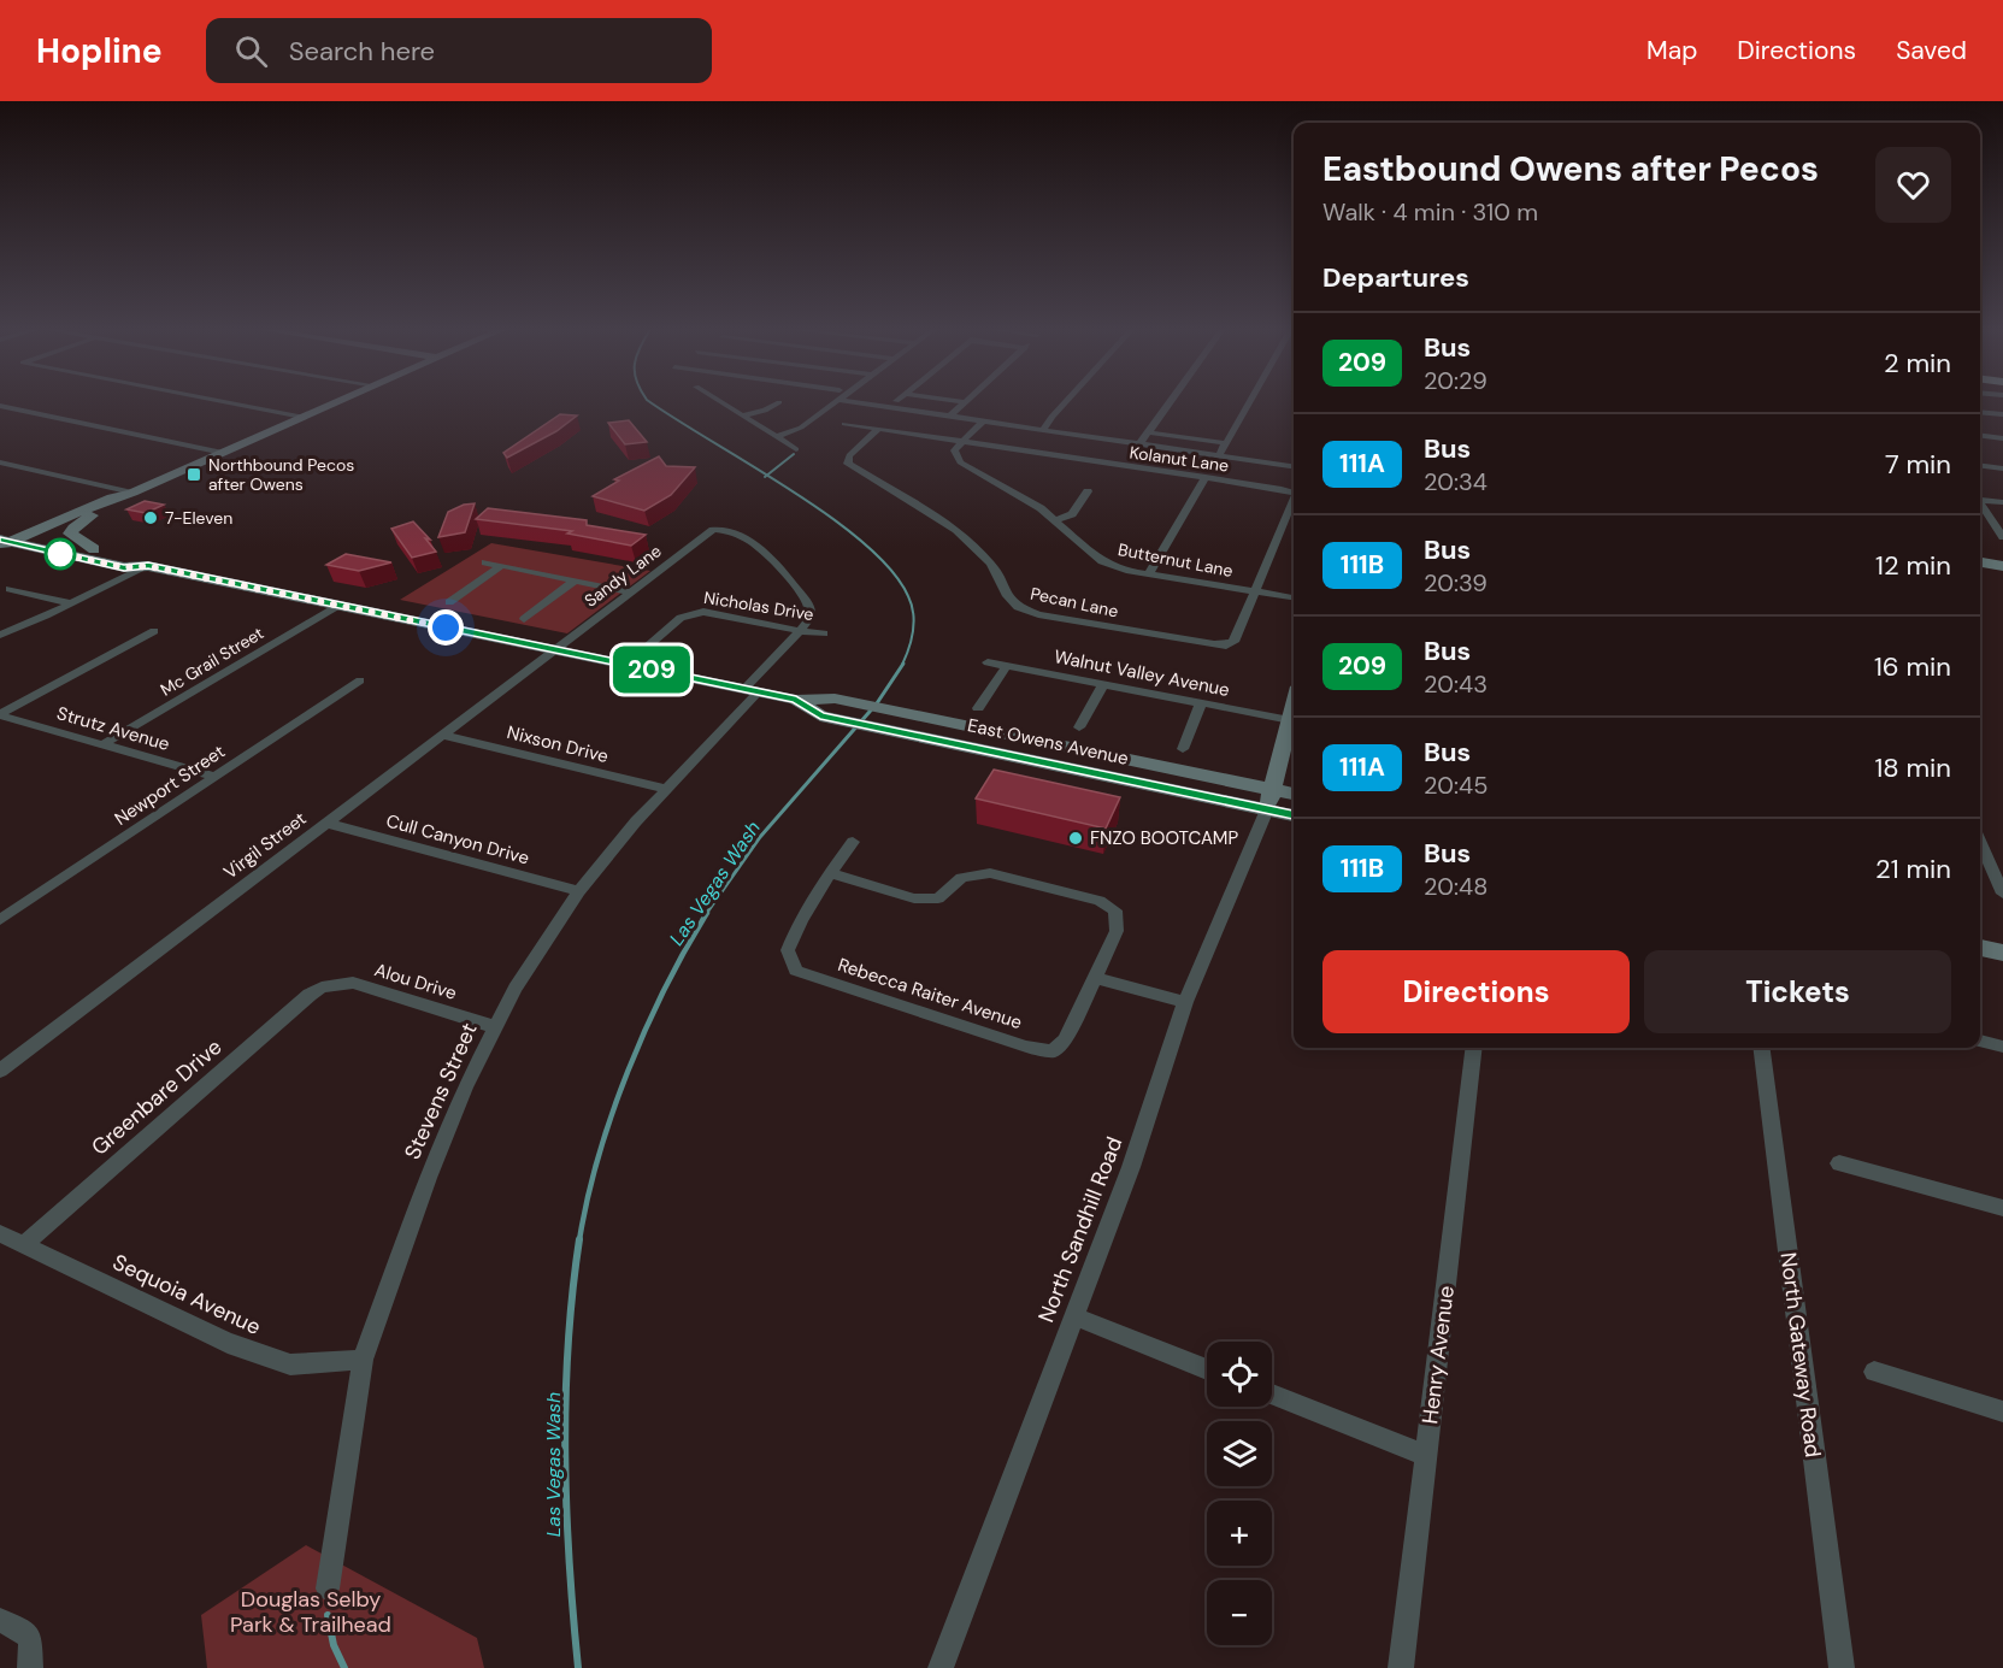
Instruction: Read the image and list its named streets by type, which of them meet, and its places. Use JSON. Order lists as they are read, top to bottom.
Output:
{
  "streets": {
    "main road": ["East Owens Avenue"],
    "street": [
      "Kolanut Lane",
      "Butternut Lane",
      "Sandy Lane",
      "Pecan Lane",
      "Nicholas Drive",
      "Mc Grail Street",
      "Walnut Valley Avenue",
      "Strutz Avenue",
      "Nixson Drive",
      "Newport Street",
      "Cull Canyon Drive",
      "Virgil Street",
      "Alou Drive",
      "Rebecca Raiter Avenue",
      "Stevens Street",
      "Greenbare Drive",
      "North Sandhill Road",
      "Sequoia Avenue",
      "Henry Avenue",
      "North Gateway Road"
    ]
  },
  "crossings": [
    ["Kolanut Lane", "Butternut Lane"],
    ["Kolanut Lane", "Pecan Lane"],
    ["Butternut Lane", "Pecan Lane"],
    ["Sandy Lane", "Nicholas Drive"],
    ["Sandy Lane", "East Owens Avenue"],
    ["Sandy Lane", "Virgil Street"],
    ["Sandy Lane", "Stevens Street"],
    ["Nicholas Drive", "East Owens Avenue"],
    ["Nicholas Drive", "Stevens Street"],
    ["Mc Grail Street", "Strutz Avenue"],
    ["Mc Grail Street", "East Owens Avenue"],
    ["Strutz Avenue", "Newport Street"],
    ["East Owens Avenue", "Virgil Street"],
    ["East Owens Avenue", "Stevens Street"],
    ["East Owens Avenue", "North Sandhill Road"],
    ["Nixson Drive", "Virgil Street"],
    ["Nixson Drive", "Stevens Street"],
    ["Cull Canyon Drive", "Virgil Street"],
    ["Cull Canyon Drive", "Stevens Street"],
    ["Alou Drive", "Stevens Street"],
    ["Alou Drive", "Greenbare Drive"],
    ["Stevens Street", "Sequoia Avenue"],
    ["Greenbare Drive", "Sequoia Avenue"]
  ],
  "water": ["Las Vegas Wash"],
  "parks": ["Douglas Selby Park & Trailhead"],
  "places": {
    "transit": ["Northbound Pecos after Owens"],
    "other": ["7-Eleven", "FNZO BOOTCAMP"]
  },
  "lines": ["bus line 209"],
  "page": {
    "header": "Hopline",
    "search": "Search here",
    "nav": ["Map", "Directions", "Saved"],
    "on_map": "209",
    "heading": [
      ["Eastbound Owens after Pecos", "Walk · 4 min · 310 m"],
      "Departures"
    ],
    "list": [
      {
        "mark": "209",
        "name": "Bus",
        "note": "20:29",
        "value": "2 min"
      },
      {
        "mark": "111A",
        "name": "Bus",
        "note": "20:34",
        "value": "7 min"
      },
      {
        "mark": "111B",
        "name": "Bus",
        "note": "20:39",
        "value": "12 min"
      },
      {
        "mark": "209",
        "name": "Bus",
        "note": "20:43",
        "value": "16 min"
      },
      {
        "mark": "111A",
        "name": "Bus",
        "note": "20:45",
        "value": "18 min"
      },
      {
        "mark": "111B",
        "name": "Bus",
        "note": "20:48",
        "value": "21 min"
      }
    ],
    "buttons": ["Directions", "Tickets"],
    "map_buttons": ["+", "−"]
  }
}
